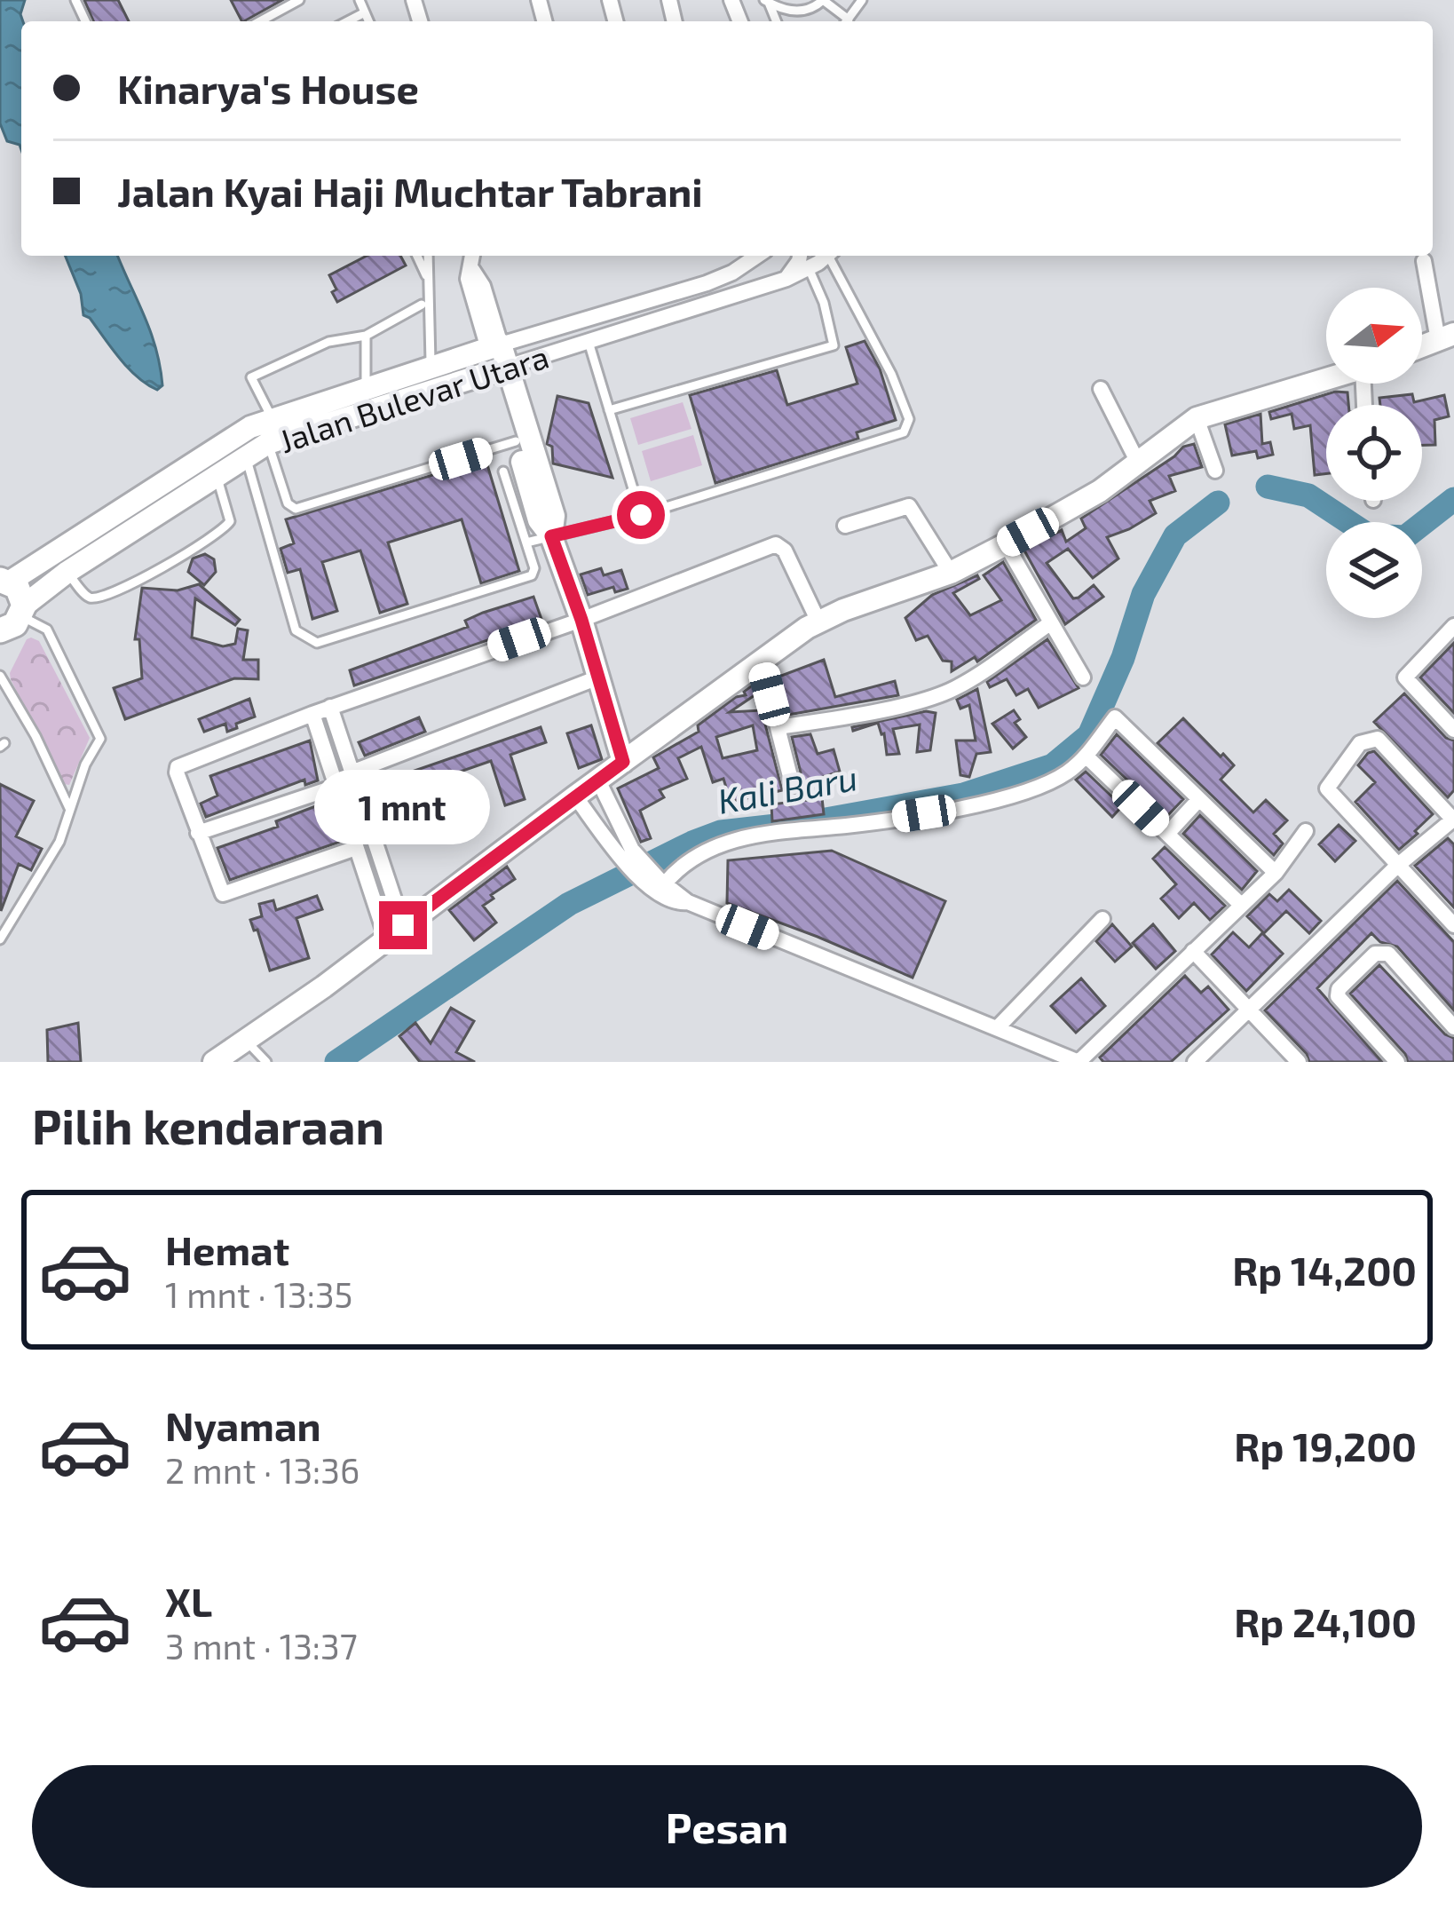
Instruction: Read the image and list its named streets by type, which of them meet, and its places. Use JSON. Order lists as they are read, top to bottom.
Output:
{
  "streets": {
    "street": ["Jalan Bulevar Utara"]
  },
  "water": ["Kali Baru"],
  "north": "right",
  "page": {
    "banner": ["Kinarya's House", "Jalan Kyai Haji Muchtar Tabrani"],
    "bubble": "1 mnt",
    "heading": "Pilih kendaraan",
    "list": [
      {
        "name": "Hemat",
        "note": "1 mnt · 13:35",
        "value": "Rp 14,200"
      },
      {
        "name": "Nyaman",
        "note": "2 mnt · 13:36",
        "value": "Rp 19,200"
      },
      {
        "name": "XL",
        "note": "3 mnt · 13:37",
        "value": "Rp 24,100"
      }
    ],
    "buttons": "Pesan"
  }
}
